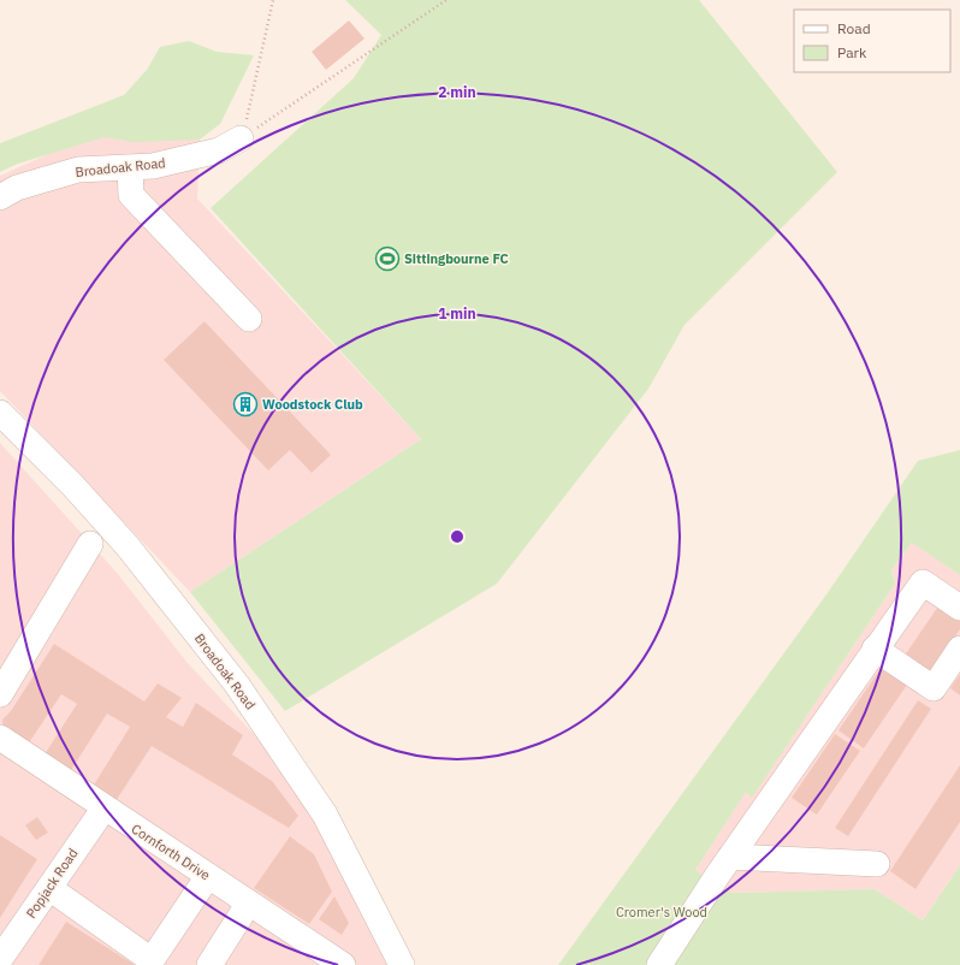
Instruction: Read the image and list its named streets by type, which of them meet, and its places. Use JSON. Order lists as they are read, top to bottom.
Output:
{
  "streets": {
    "street": ["Broadoak Road", "Cornforth Drive", "Popjack Road"]
  },
  "crossings": [
    ["Cornforth Drive", "Popjack Road"]
  ],
  "parks": ["Cromer's Wood"],
  "places": {
    "sports": ["Sittingbourne FC"],
    "building": ["Woodstock Club"]
  },
  "legend": ["Road", "Park"],
  "rings": ["2 min", "1 min"]
}
